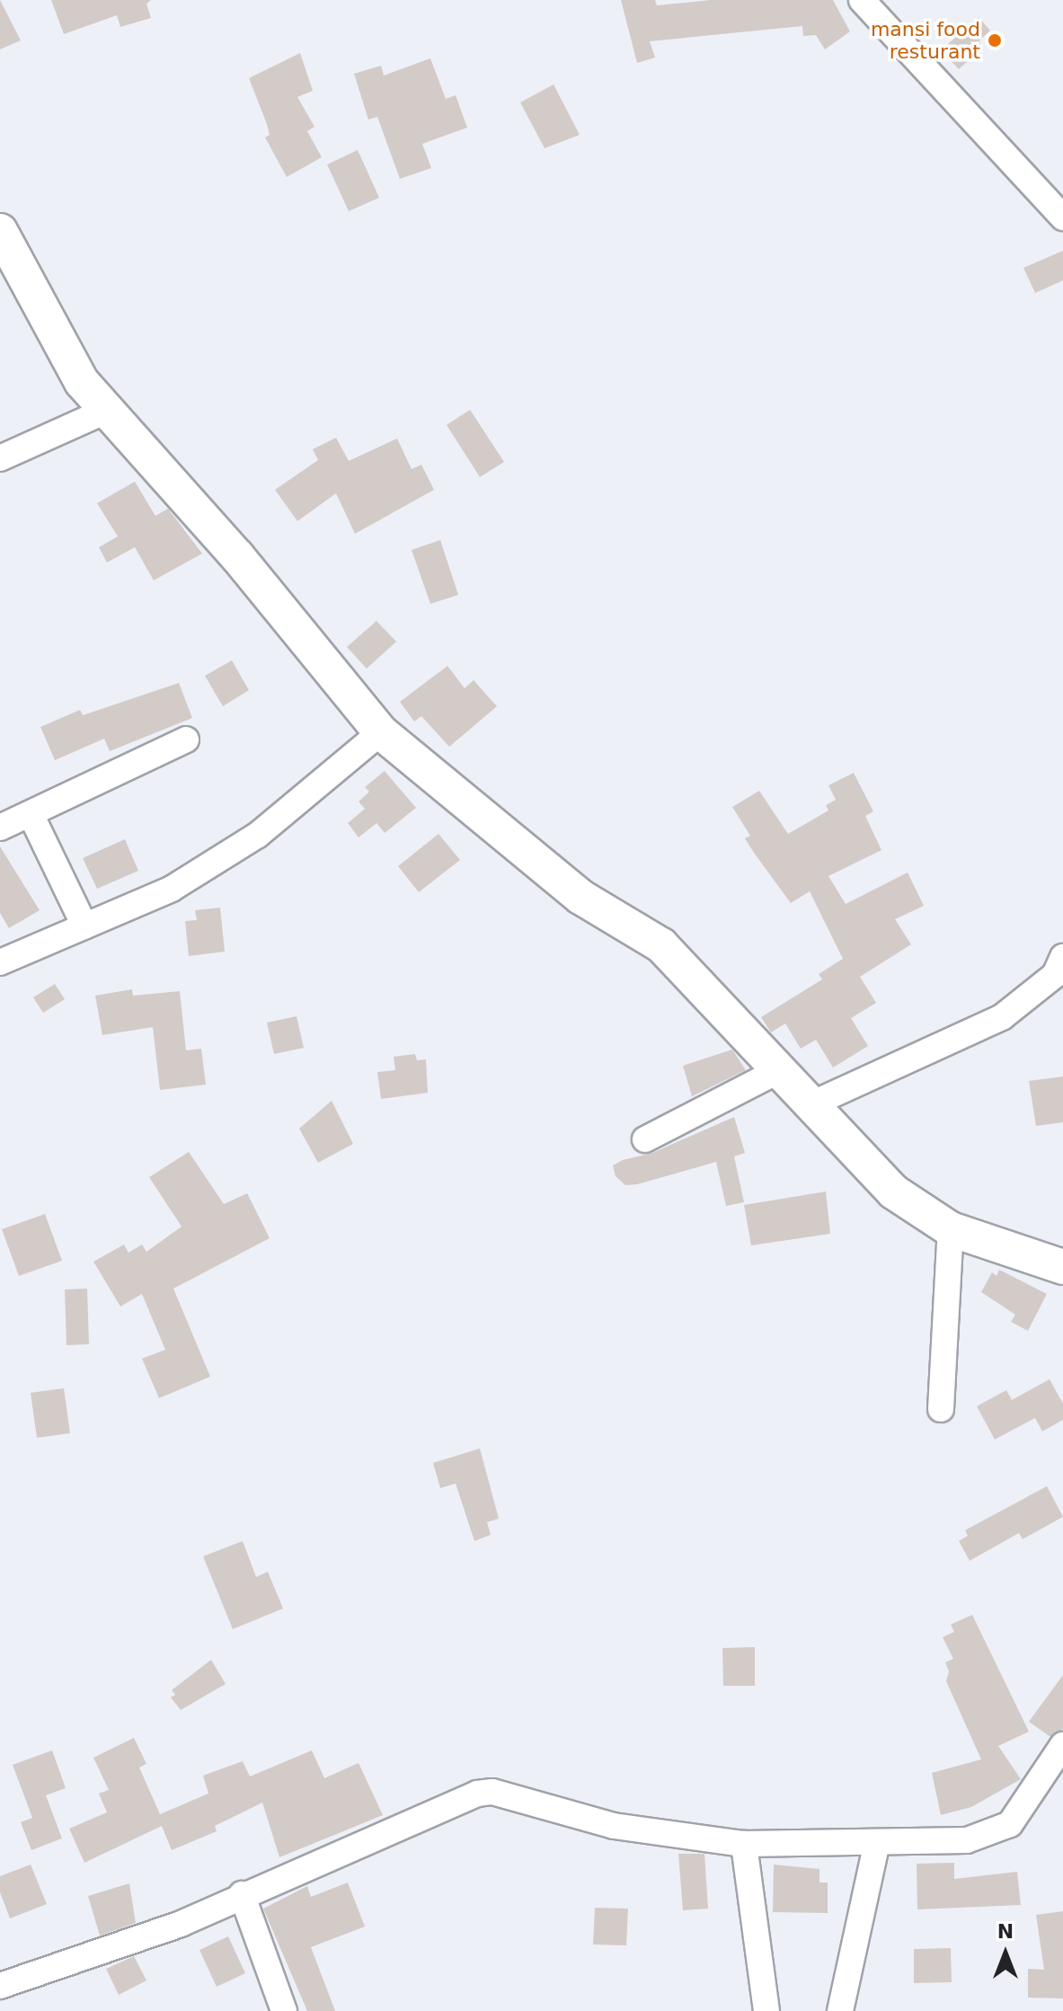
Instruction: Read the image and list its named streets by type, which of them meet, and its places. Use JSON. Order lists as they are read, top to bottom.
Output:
{
  "places": ["mansi food resturant"],
  "north": "top"
}
